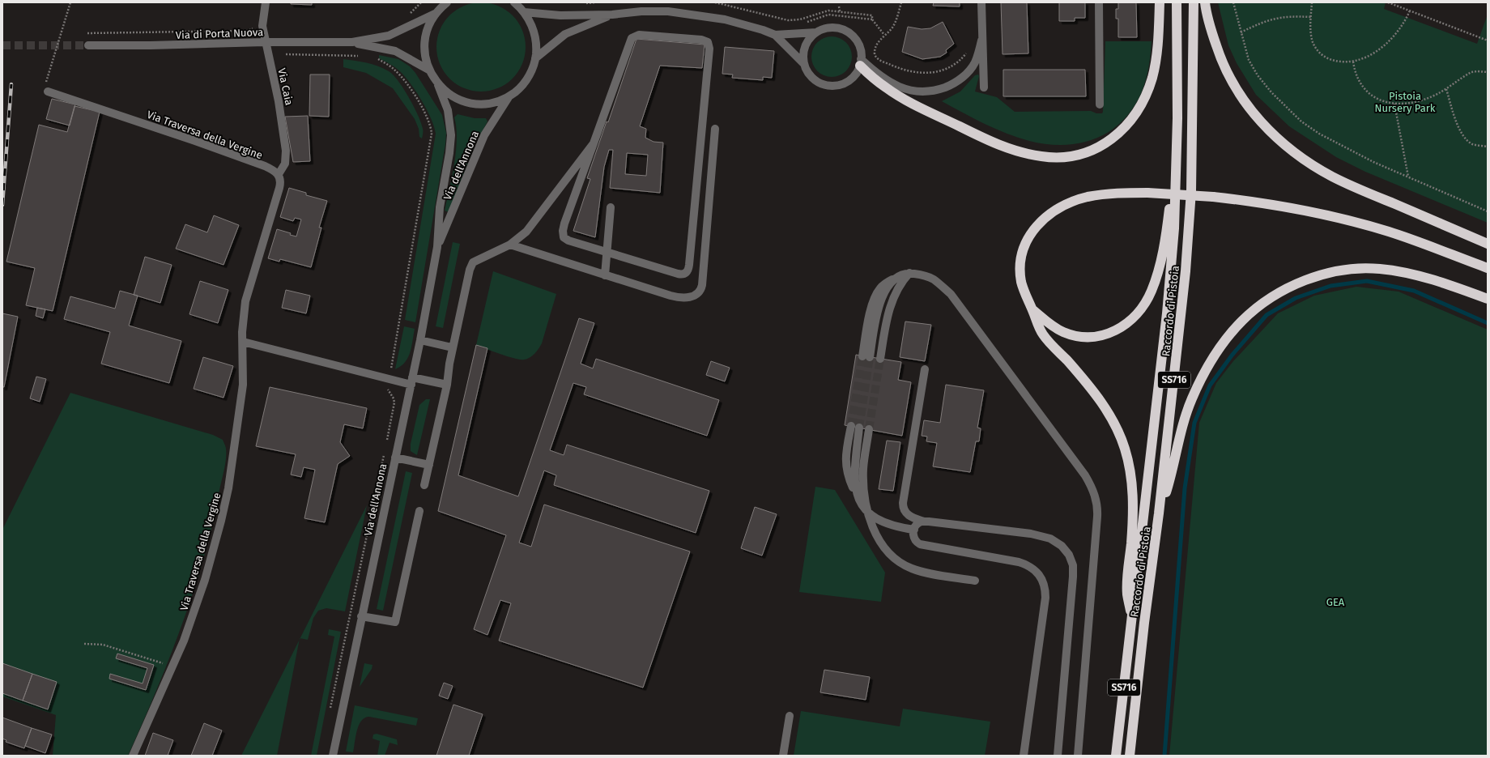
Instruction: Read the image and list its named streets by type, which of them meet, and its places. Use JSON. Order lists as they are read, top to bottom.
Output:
{
  "streets": {
    "highway": ["Raccordo di Pistoia", "SS716"],
    "street": [
      "Via di Porta Nuova",
      "Via Caia",
      "Via Traversa della Vergine",
      "Via dell'Annona"
    ]
  },
  "crossings": [
    ["Via di Porta Nuova", "Via Caia"],
    ["Via di Porta Nuova", "Via dell'Annona"],
    ["Via Caia", "Via Traversa della Vergine"]
  ],
  "parks": ["Pistoia Nursery Park", "GEA"]
}
